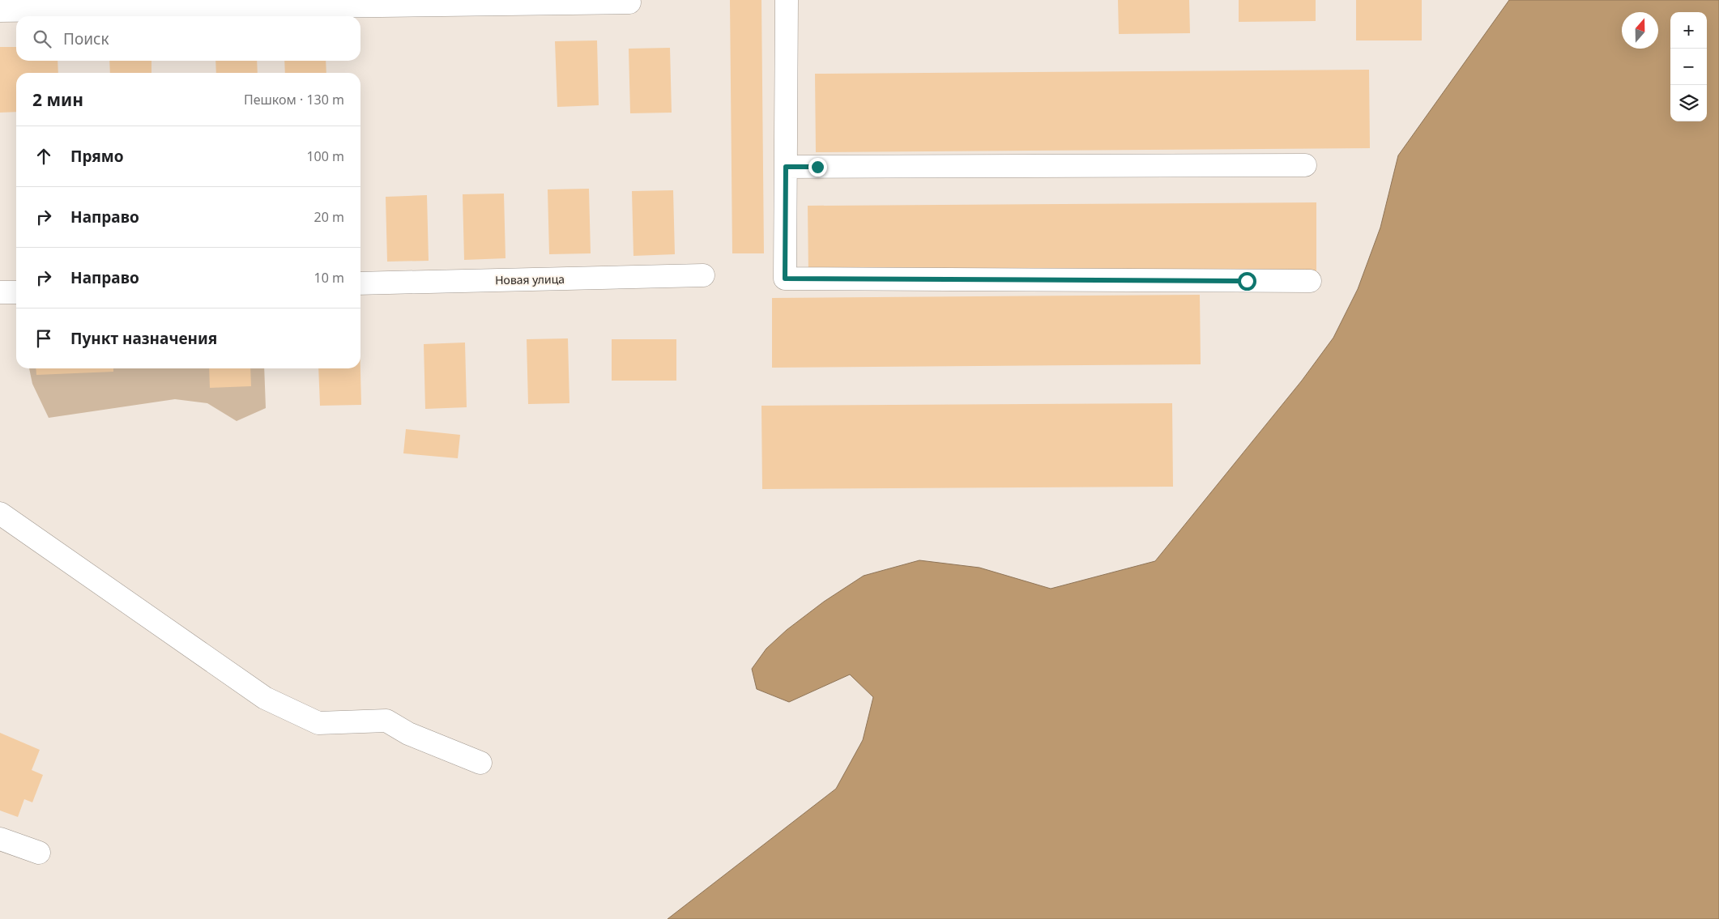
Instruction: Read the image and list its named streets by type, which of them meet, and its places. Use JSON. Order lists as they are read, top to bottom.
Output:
{
  "streets": {
    "street": ["Новая улица"]
  },
  "north": "top",
  "page": {
    "map_buttons": ["+", "−"],
    "search": "Поиск",
    "heading": ["2 мин", "Пешком · 130 m"],
    "list": [
      ["Прямо", "100 m"],
      ["Направо", "20 m"],
      ["Направо", "10 m"],
      "Пункт назначения"
    ]
  }
}
